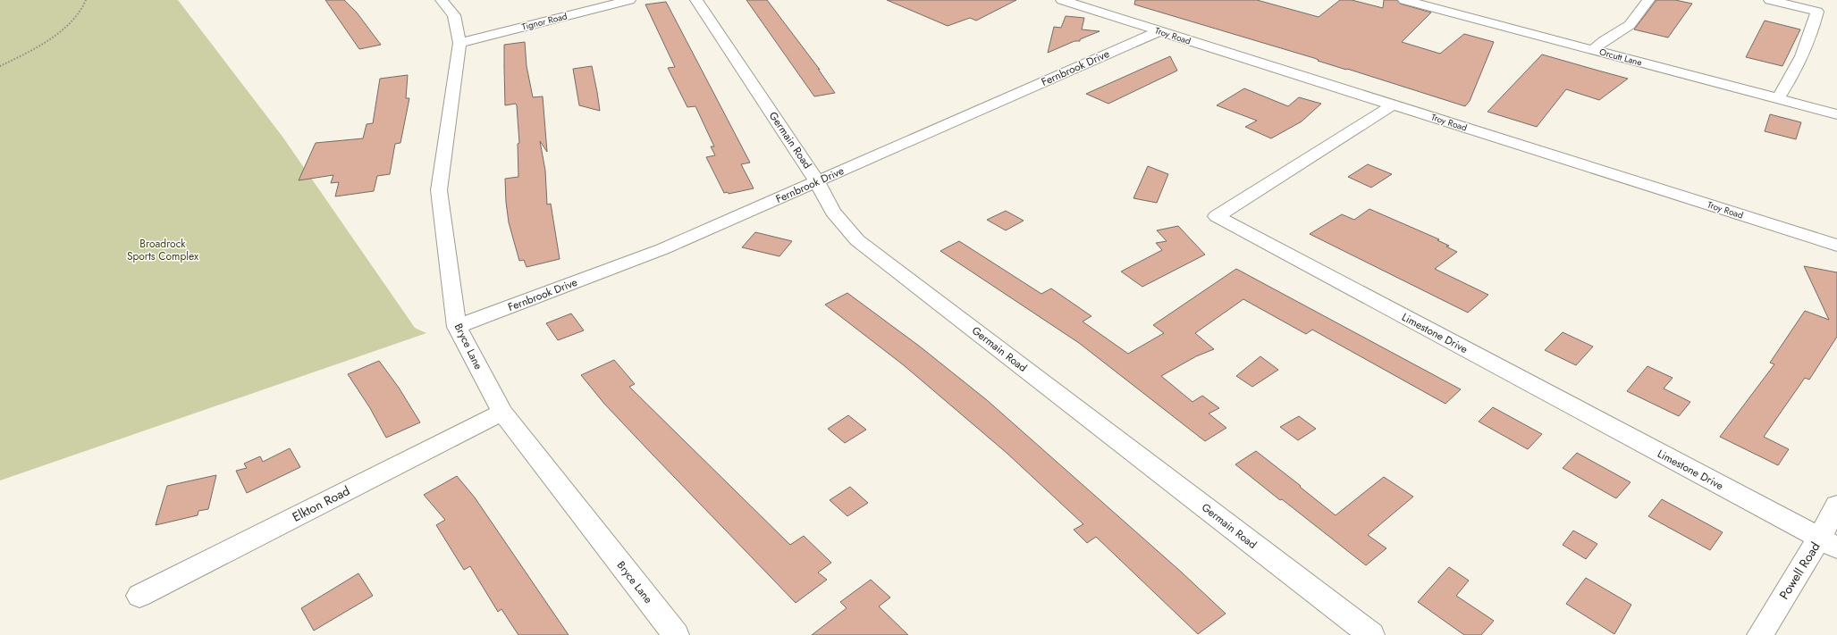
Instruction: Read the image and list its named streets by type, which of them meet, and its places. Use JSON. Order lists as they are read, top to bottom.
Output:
{
  "streets": {
    "street": [
      "Tignor Road",
      "Troy Road",
      "Orcutt Lane",
      "Fernbrook Drive",
      "Germain Road",
      "Limestone Drive",
      "Bryce Lane",
      "Elkton Road",
      "Powell Road"
    ]
  },
  "crossings": [
    ["Tignor Road", "Bryce Lane"],
    ["Troy Road", "Fernbrook Drive"],
    ["Troy Road", "Limestone Drive"],
    ["Fernbrook Drive", "Germain Road"],
    ["Fernbrook Drive", "Bryce Lane"],
    ["Limestone Drive", "Powell Road"],
    ["Bryce Lane", "Elkton Road"]
  ],
  "parks": ["Broadrock Sports Complex"]
}
